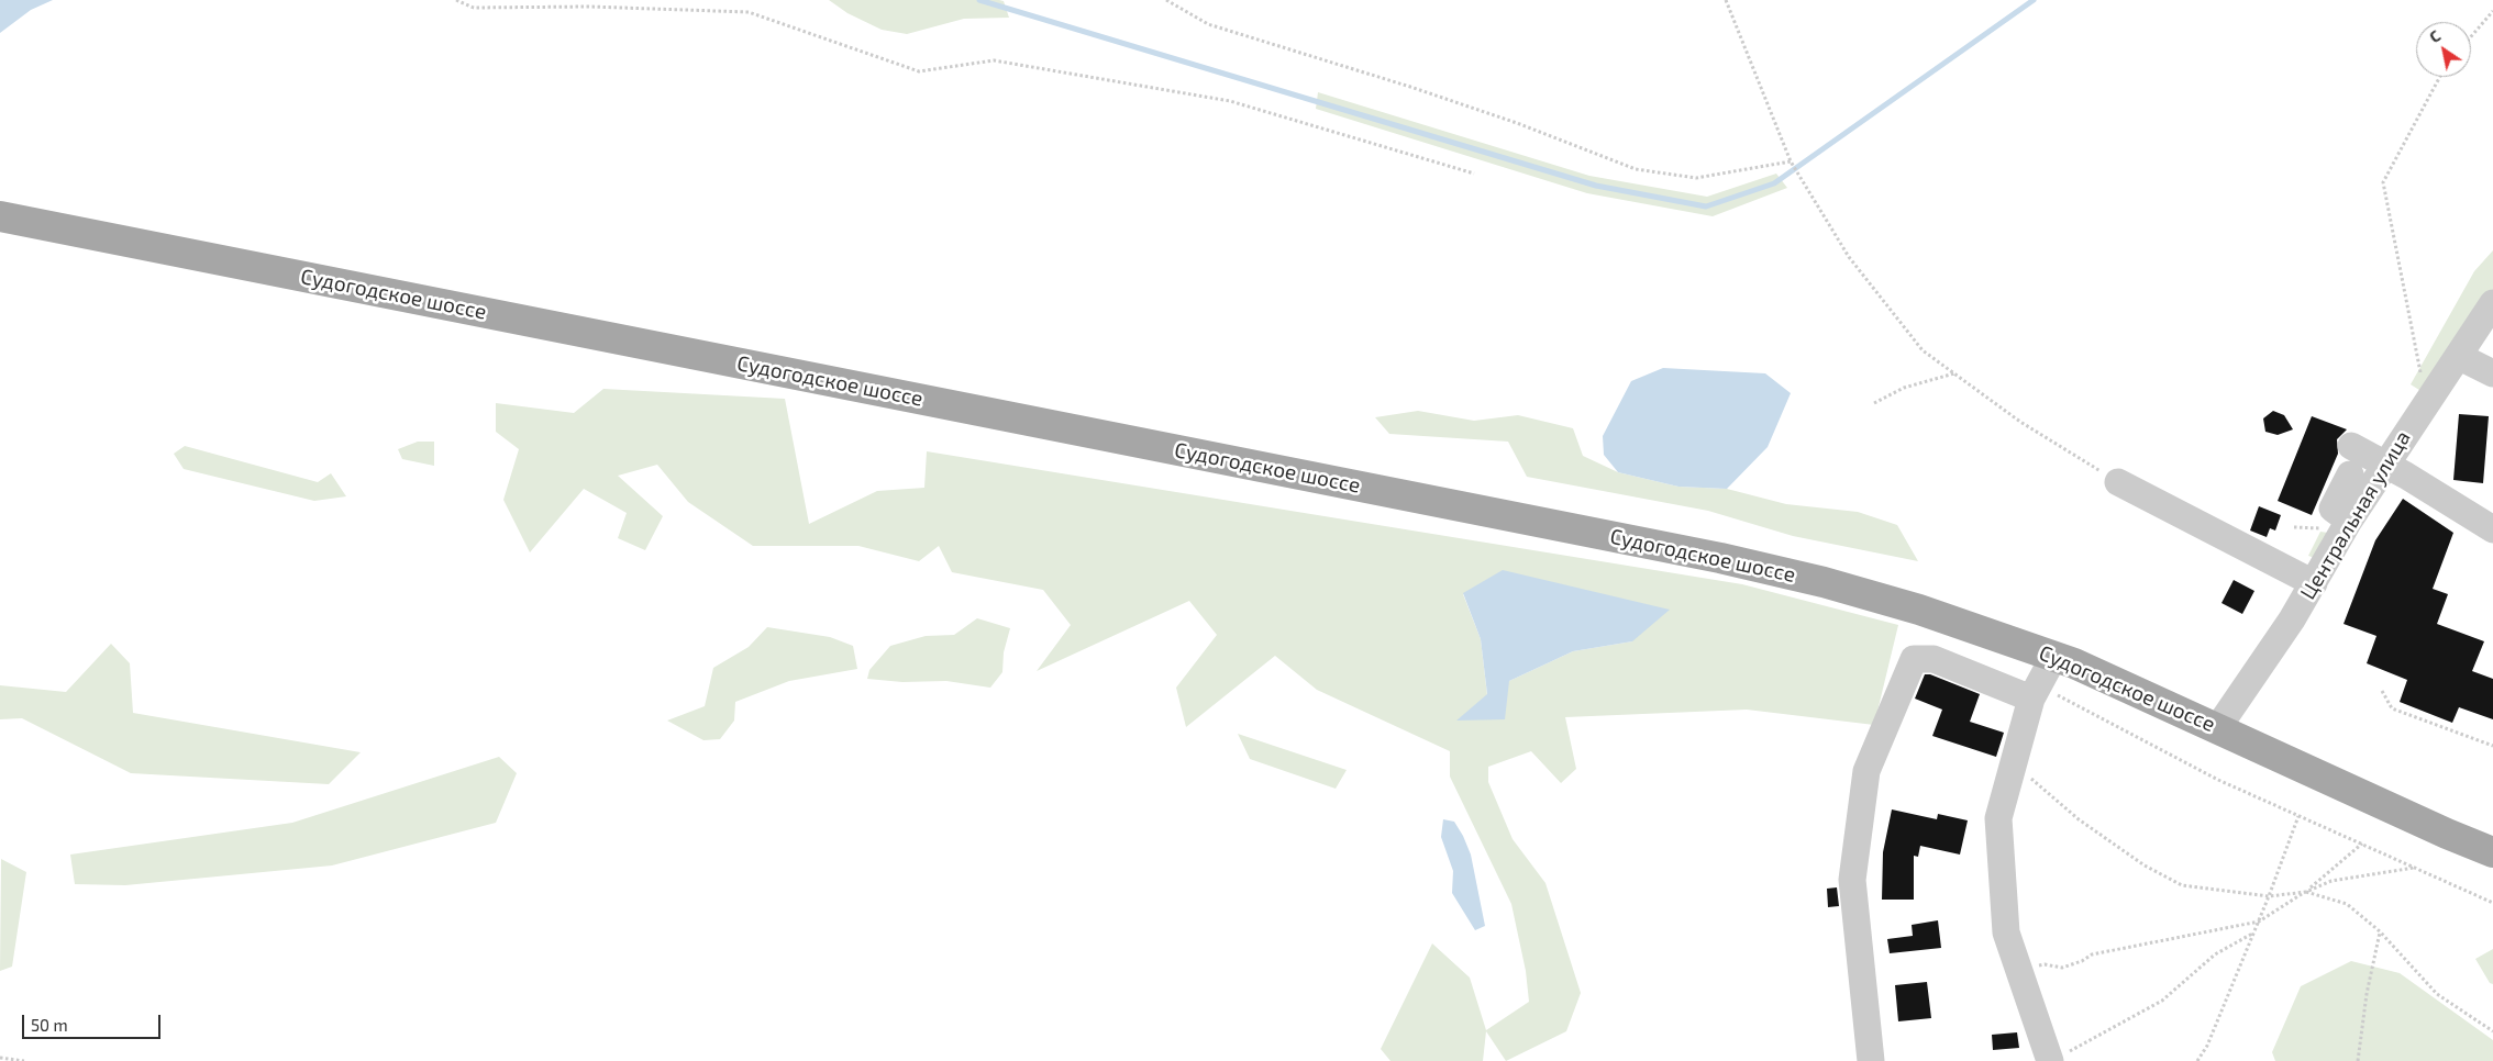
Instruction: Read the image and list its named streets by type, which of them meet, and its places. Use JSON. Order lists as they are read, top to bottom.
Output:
{
  "streets": {
    "main road": ["Судогодское шоссе"],
    "street": ["Центральная улица"]
  },
  "crossings": [
    ["Судогодское шоссе", "Центральная улица"]
  ],
  "scale_bar": "50 m",
  "north": "top left"
}
